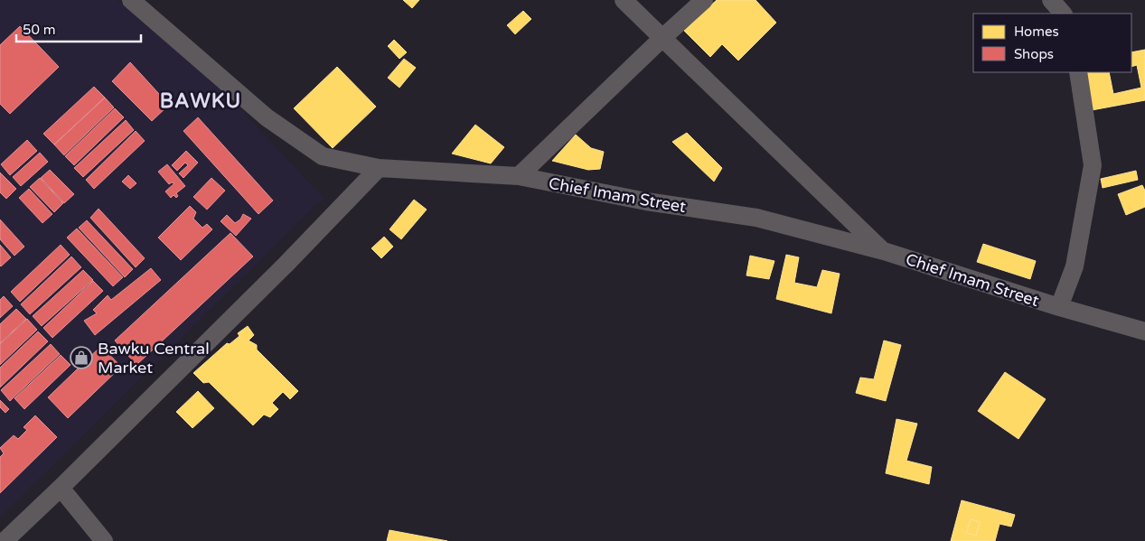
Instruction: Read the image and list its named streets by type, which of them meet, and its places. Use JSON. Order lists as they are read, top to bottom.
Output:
{
  "streets": {
    "street": ["Chief Imam Street"]
  },
  "districts": ["BAWKU"],
  "places": {
    "shop": ["Bawku Central Market"]
  },
  "legend": ["Homes", "Shops"],
  "scale_bar": "50 m"
}
